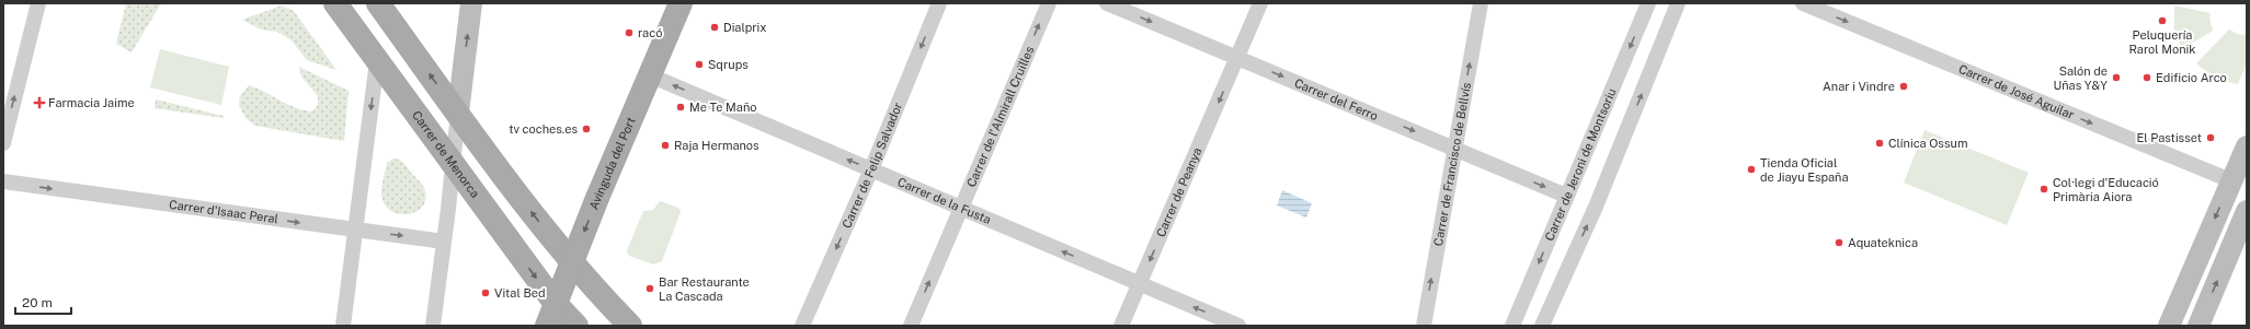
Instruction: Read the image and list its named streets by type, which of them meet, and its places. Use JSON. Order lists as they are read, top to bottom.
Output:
{
  "streets": {
    "main road": ["Carrer de Menorca", "Avinguda del Port"],
    "street": [
      "Carrer de José Aguilar",
      "Carrer del Ferro",
      "Carrer de l'Almirall Cruïlles",
      "Carrer de Francisco de Bellvís",
      "Carrer de Jeroni de Montsoriu",
      "Carrer de Felip Salvador",
      "Carrer de Peanya",
      "Carrer de la Fusta",
      "Carrer d'Isaac Peral"
    ]
  },
  "crossings": [
    ["Carrer del Ferro", "Carrer de Francisco de Bellvís"],
    ["Carrer del Ferro", "Carrer de Jeroni de Montsoriu"],
    ["Carrer del Ferro", "Carrer de Peanya"],
    ["Carrer de l'Almirall Cruïlles", "Carrer de la Fusta"],
    ["Carrer de Menorca", "Avinguda del Port"],
    ["Avinguda del Port", "Carrer de la Fusta"],
    ["Carrer de Felip Salvador", "Carrer de la Fusta"],
    ["Carrer de Peanya", "Carrer de la Fusta"]
  ],
  "one_way": [
    "Carrer de José Aguilar",
    "Carrer del Ferro",
    "Carrer de l'Almirall Cruïlles",
    "Avinguda del Port",
    "Carrer de Francisco de Bellvís",
    "Carrer de Felip Salvador",
    "Carrer de Peanya",
    "Carrer de la Fusta",
    "Carrer d'Isaac Peral"
  ],
  "places": {
    "other": [
      "Peluquería Rarol Monik",
      "Dialprix",
      "racó",
      "Sqrups",
      "Salón de Uñas Y&Y",
      "Edificio Arco",
      "Anar i Vindre",
      "Me Te Maño",
      "tv coches.es",
      "El Pastisset",
      "Clínica Ossum",
      "Raja Hermanos",
      "Tienda Oficial de Jiayu España",
      "Col·legi d'Educació Primària Aiora",
      "Aquateknica",
      "Bar Restaurante La Cascada",
      "Vital Bed"
    ],
    "health": ["Farmacia Jaime"]
  },
  "scale_bar": "20 m"
}
